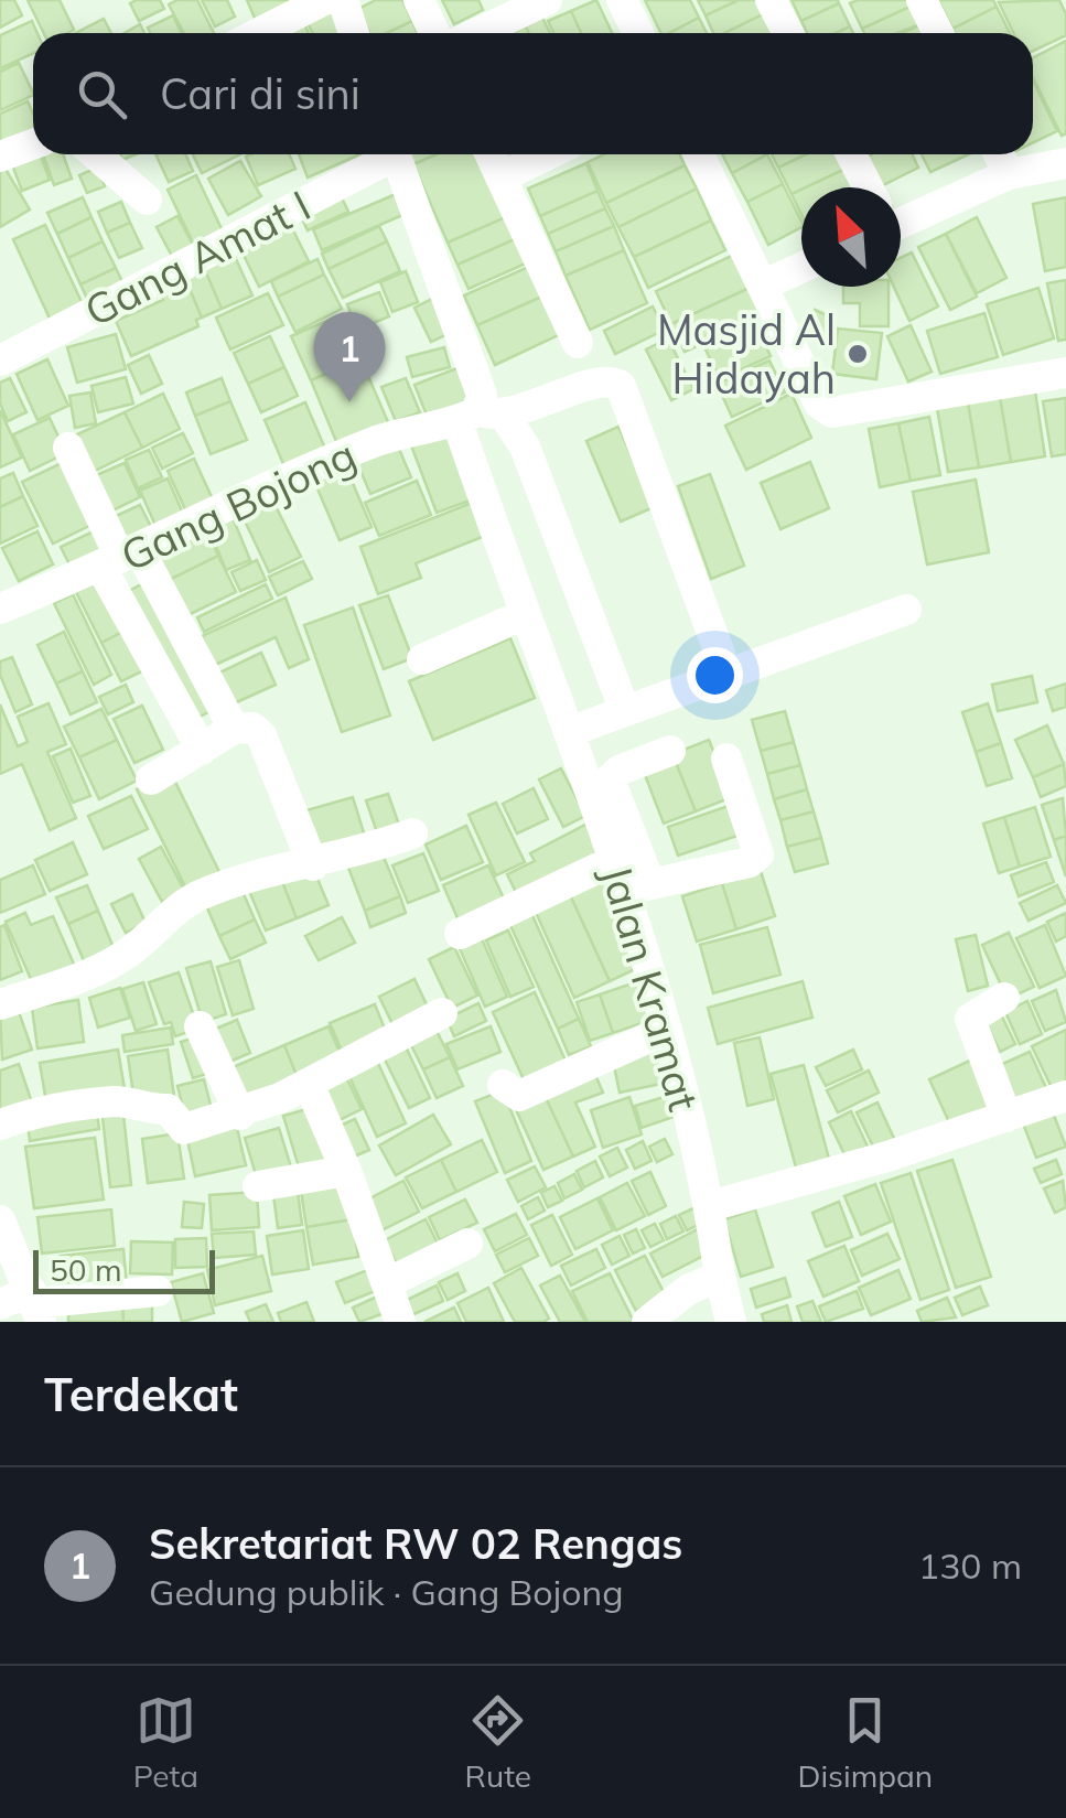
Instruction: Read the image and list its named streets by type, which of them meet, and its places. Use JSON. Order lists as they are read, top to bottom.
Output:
{
  "streets": {
    "street": ["Gang Amat I", "Gang Bojong", "Jalan Kramat"]
  },
  "crossings": [
    ["Gang Bojong", "Jalan Kramat"]
  ],
  "places": ["Masjid Al Hidayah"],
  "scale_bar": "50 m",
  "north": "top left",
  "page": {
    "search": "Cari di sini",
    "pins": "1",
    "scale": "50 m",
    "heading": "Terdekat",
    "list": [
      {
        "mark": "1",
        "name": "Sekretariat RW 02 Rengas",
        "note": "Gedung publik · Gang Bojong",
        "value": "130 m"
      }
    ],
    "nav": ["Peta", "Rute", "Disimpan"]
  }
}
